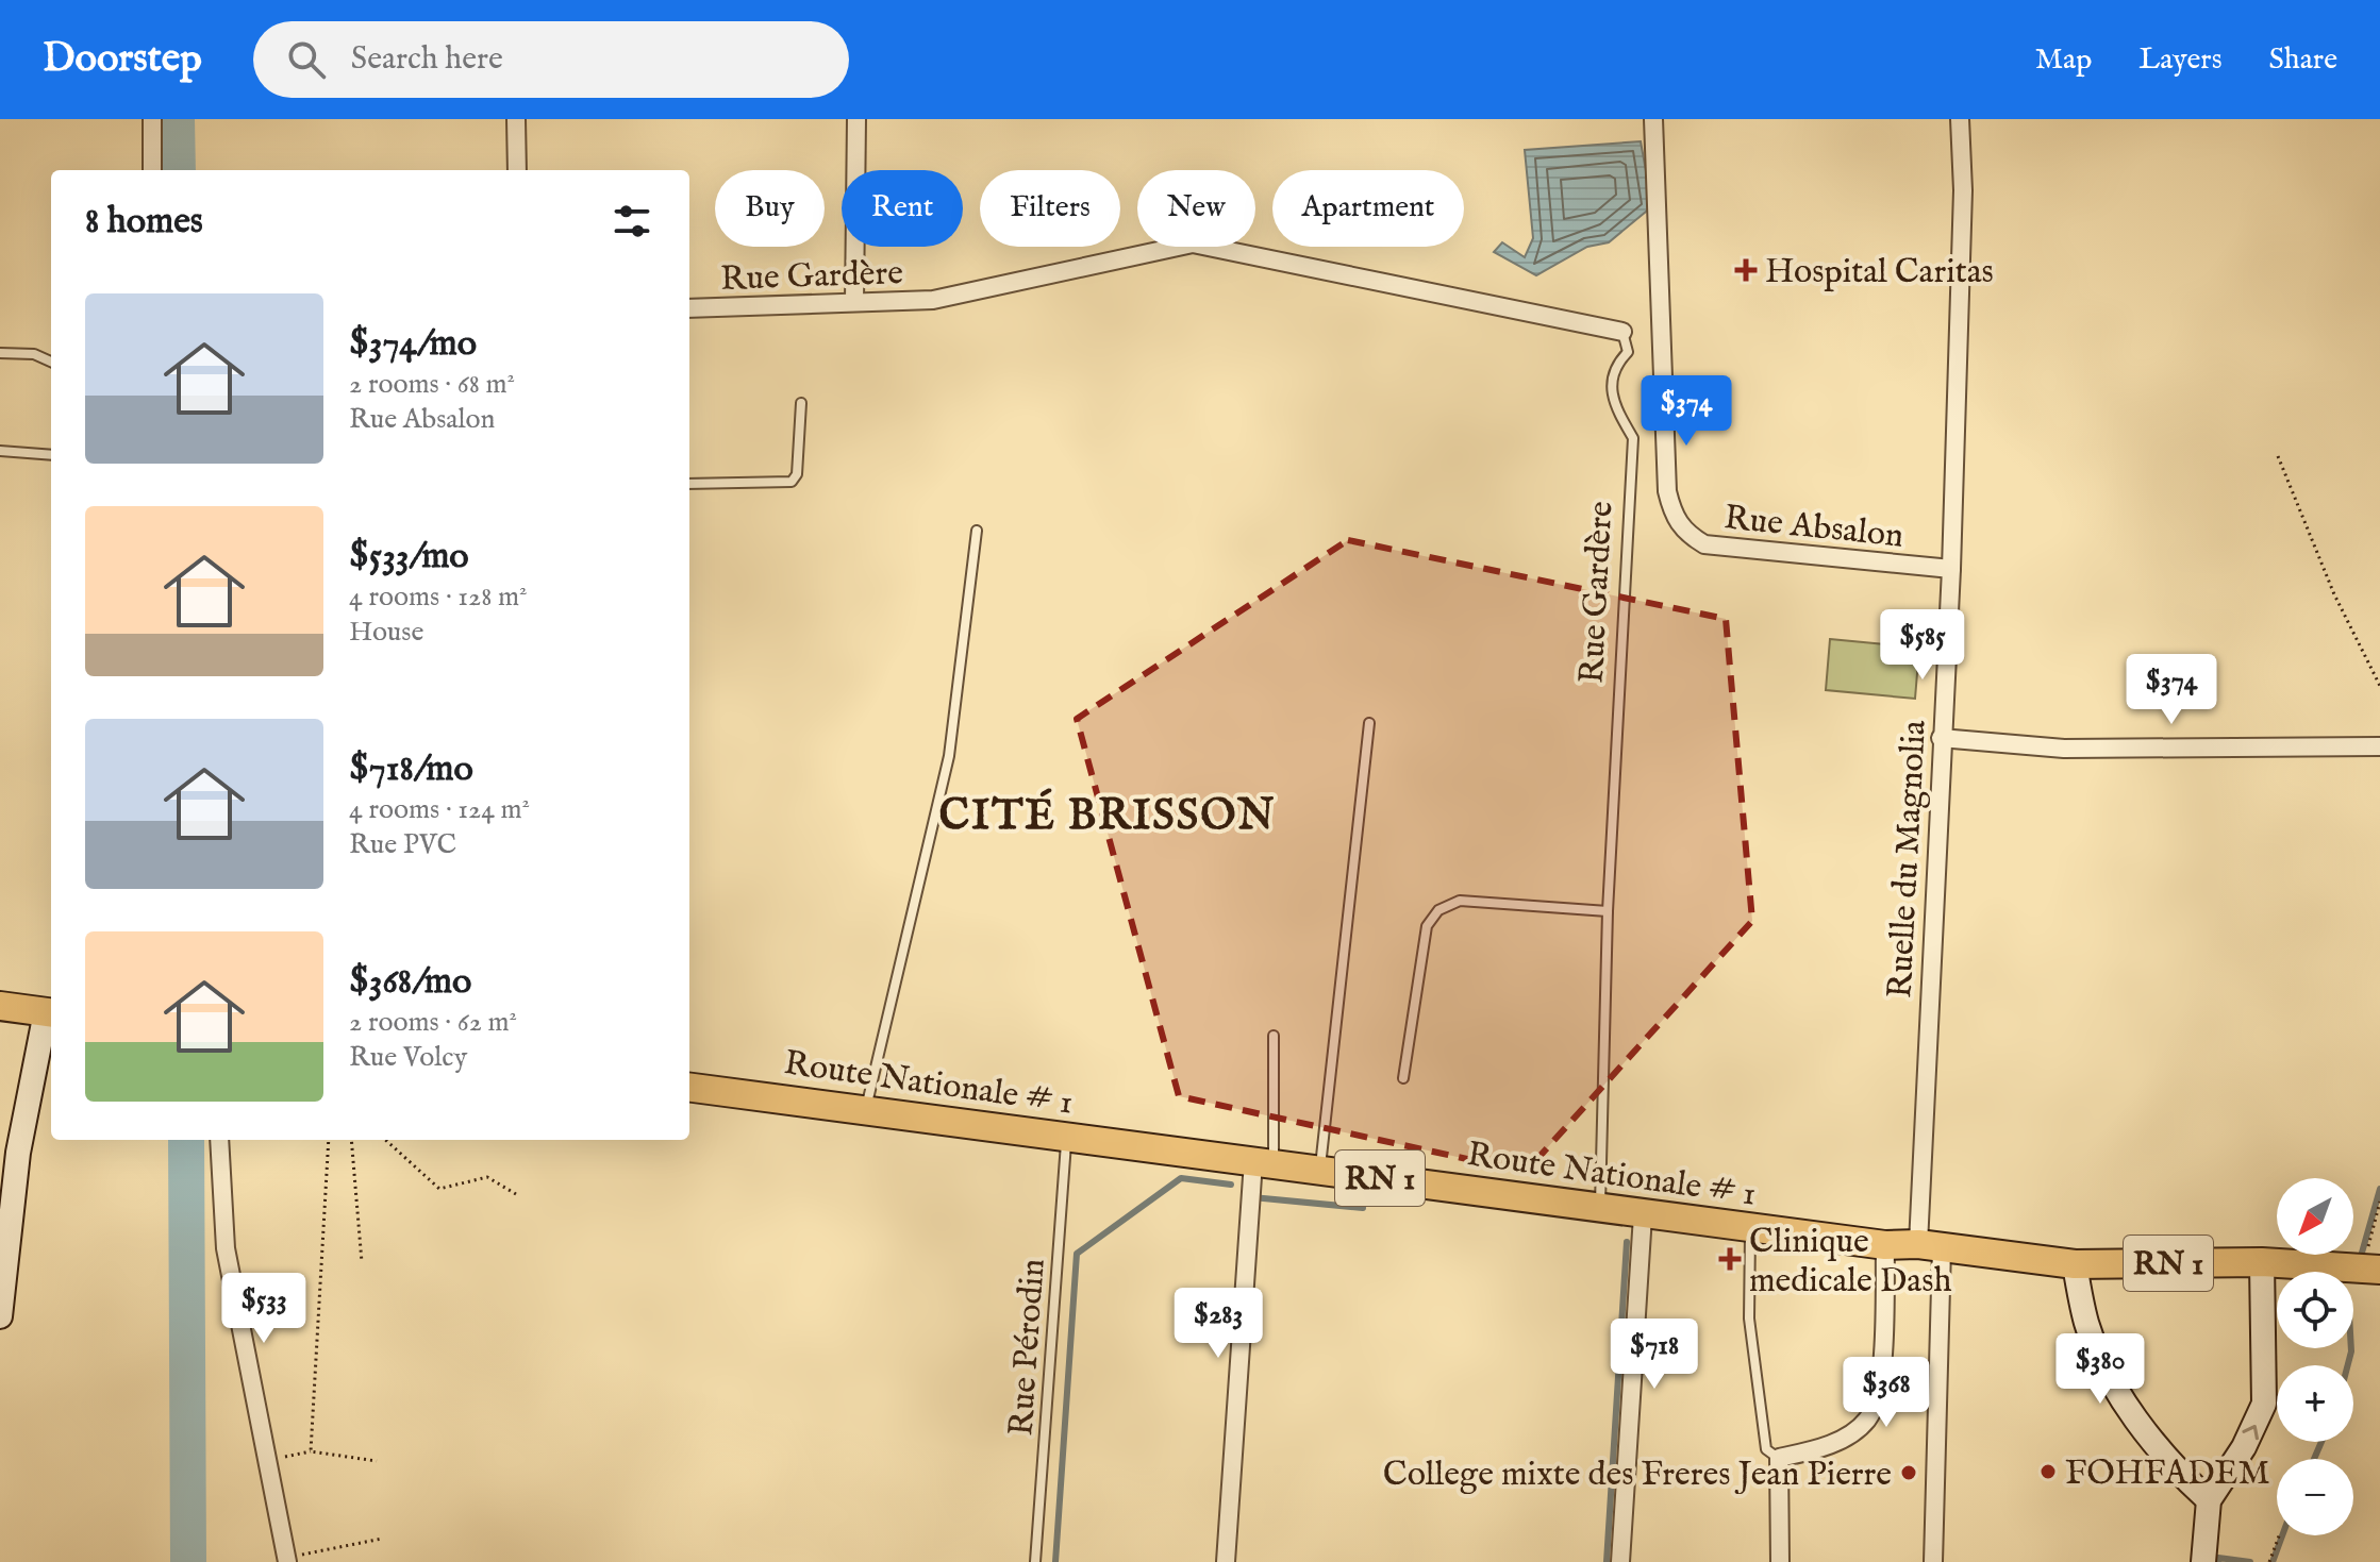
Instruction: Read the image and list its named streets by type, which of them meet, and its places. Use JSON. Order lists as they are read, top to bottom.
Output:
{
  "streets": {
    "main road": ["Route Nationale # 1", "RN 1"],
    "street": ["Rue Gardère", "Rue Absalon", "Ruelle du Magnolia"],
    "lane": ["Rue Pérodin"]
  },
  "crossings": [
    ["Rue Gardère", "Route Nationale # 1"],
    ["Rue Absalon", "Ruelle du Magnolia"],
    ["Ruelle du Magnolia", "Route Nationale # 1"],
    ["Route Nationale # 1", "Rue Pérodin"]
  ],
  "districts": ["CITÉ BRISSON"],
  "places": {
    "health": ["Hospital Caritas", "Clinique medicale Dash"],
    "other": ["FOHFADEM", "College mixte des Freres Jean Pierre"]
  },
  "north": "bottom left",
  "page": {
    "header": "Doorstep",
    "search": "Search here",
    "nav": ["Map", "Layers", "Share"],
    "chip": [
      "Buy",
      "Rent",
      "Filters",
      "New",
      "Apartment"
    ],
    "heading": "8 homes",
    "list": [
      {
        "name": "$374/mo",
        "note": "2 rooms · 68 m² · Rue Absalon"
      },
      {
        "name": "$533/mo",
        "note": "4 rooms · 128 m² · House"
      },
      {
        "name": "$718/mo",
        "note": "4 rooms · 124 m² · Rue PVC"
      },
      {
        "name": "$368/mo",
        "note": "2 rooms · 62 m² · Rue Volcy"
      }
    ],
    "price": [
      "$374",
      "$585",
      "$374",
      "$533",
      "$283",
      "$718",
      "$380",
      "$368"
    ],
    "map_buttons": ["+", "−"]
  }
}
